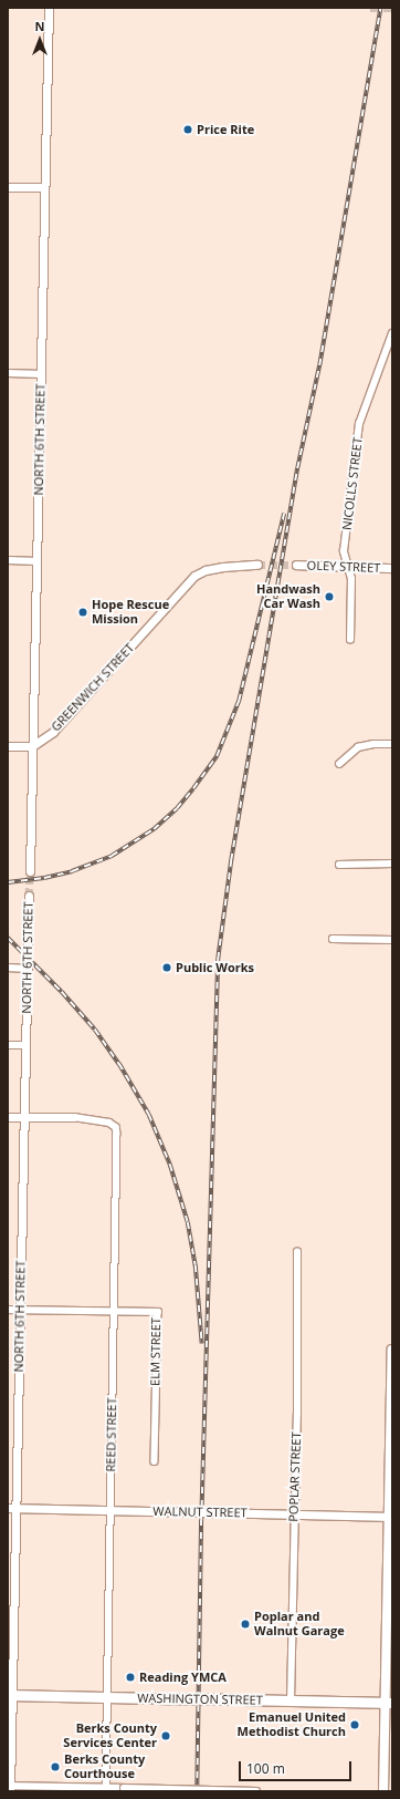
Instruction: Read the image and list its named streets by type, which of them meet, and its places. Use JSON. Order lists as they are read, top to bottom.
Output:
{
  "streets": {
    "main road": ["WASHINGTON STREET"],
    "street": [
      "NORTH 6TH STREET",
      "NICOLLS STREET",
      "OLEY STREET",
      "GREENWICH STREET",
      "ELM STREET",
      "REED STREET",
      "POPLAR STREET",
      "WALNUT STREET"
    ]
  },
  "crossings": [
    ["NORTH 6TH STREET", "GREENWICH STREET"],
    ["NORTH 6TH STREET", "ELM STREET"],
    ["NORTH 6TH STREET", "WALNUT STREET"],
    ["NORTH 6TH STREET", "WASHINGTON STREET"],
    ["NICOLLS STREET", "OLEY STREET"],
    ["ELM STREET", "REED STREET"],
    ["REED STREET", "WALNUT STREET"],
    ["REED STREET", "WASHINGTON STREET"],
    ["POPLAR STREET", "WALNUT STREET"],
    ["POPLAR STREET", "WASHINGTON STREET"]
  ],
  "places": [
    "Price Rite",
    "Handwash Car Wash",
    "Hope Rescue Mission",
    "Public Works",
    "Poplar and Walnut Garage",
    "Reading YMCA",
    "Emanuel United Methodist Church",
    "Berks County Services Center",
    "Berks County Courthouse"
  ],
  "scale_bar": "100 m",
  "north": "top"
}
